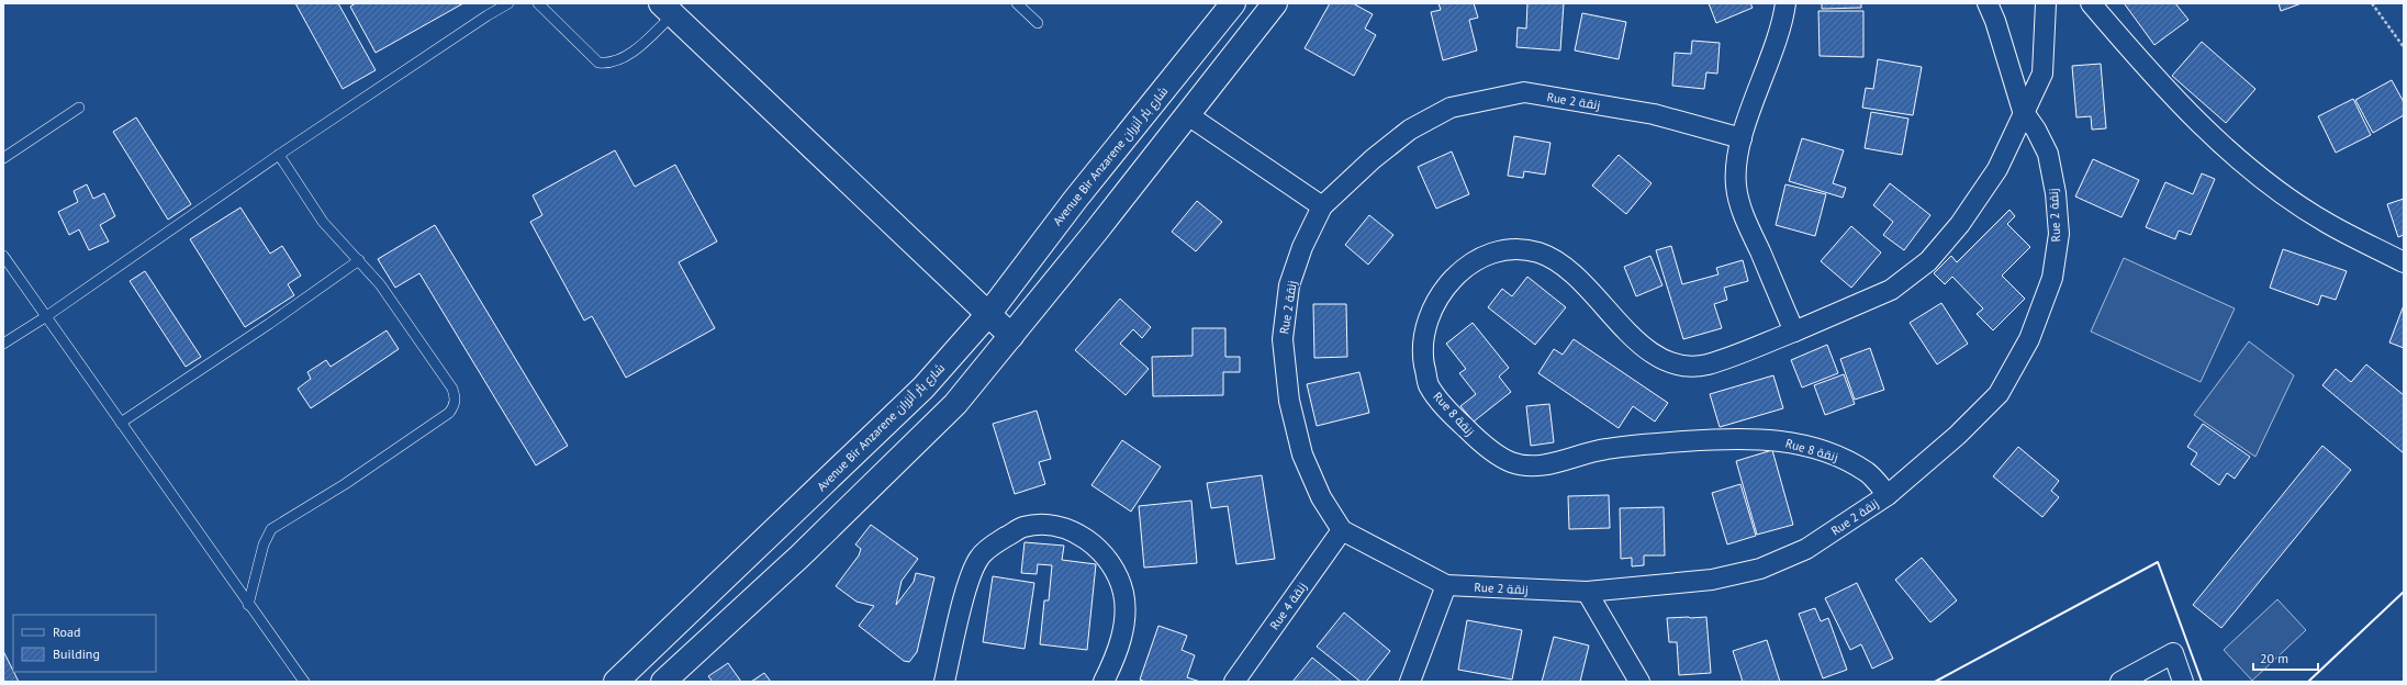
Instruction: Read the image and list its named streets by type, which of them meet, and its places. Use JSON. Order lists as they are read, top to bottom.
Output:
{
  "streets": {
    "main road": ["Avenue Bir Anzarene شارع بئر أنزران"],
    "street": ["Rue 2 زنقة", "Rue 8 زنقة", "Rue 4 زنقة"]
  },
  "crossings": [
    ["Rue 2 زنقة", "Rue 8 زنقة"],
    ["Rue 2 زنقة", "Rue 4 زنقة"]
  ],
  "legend": ["Road", "Building"],
  "scale_bar": "20 m"
}
